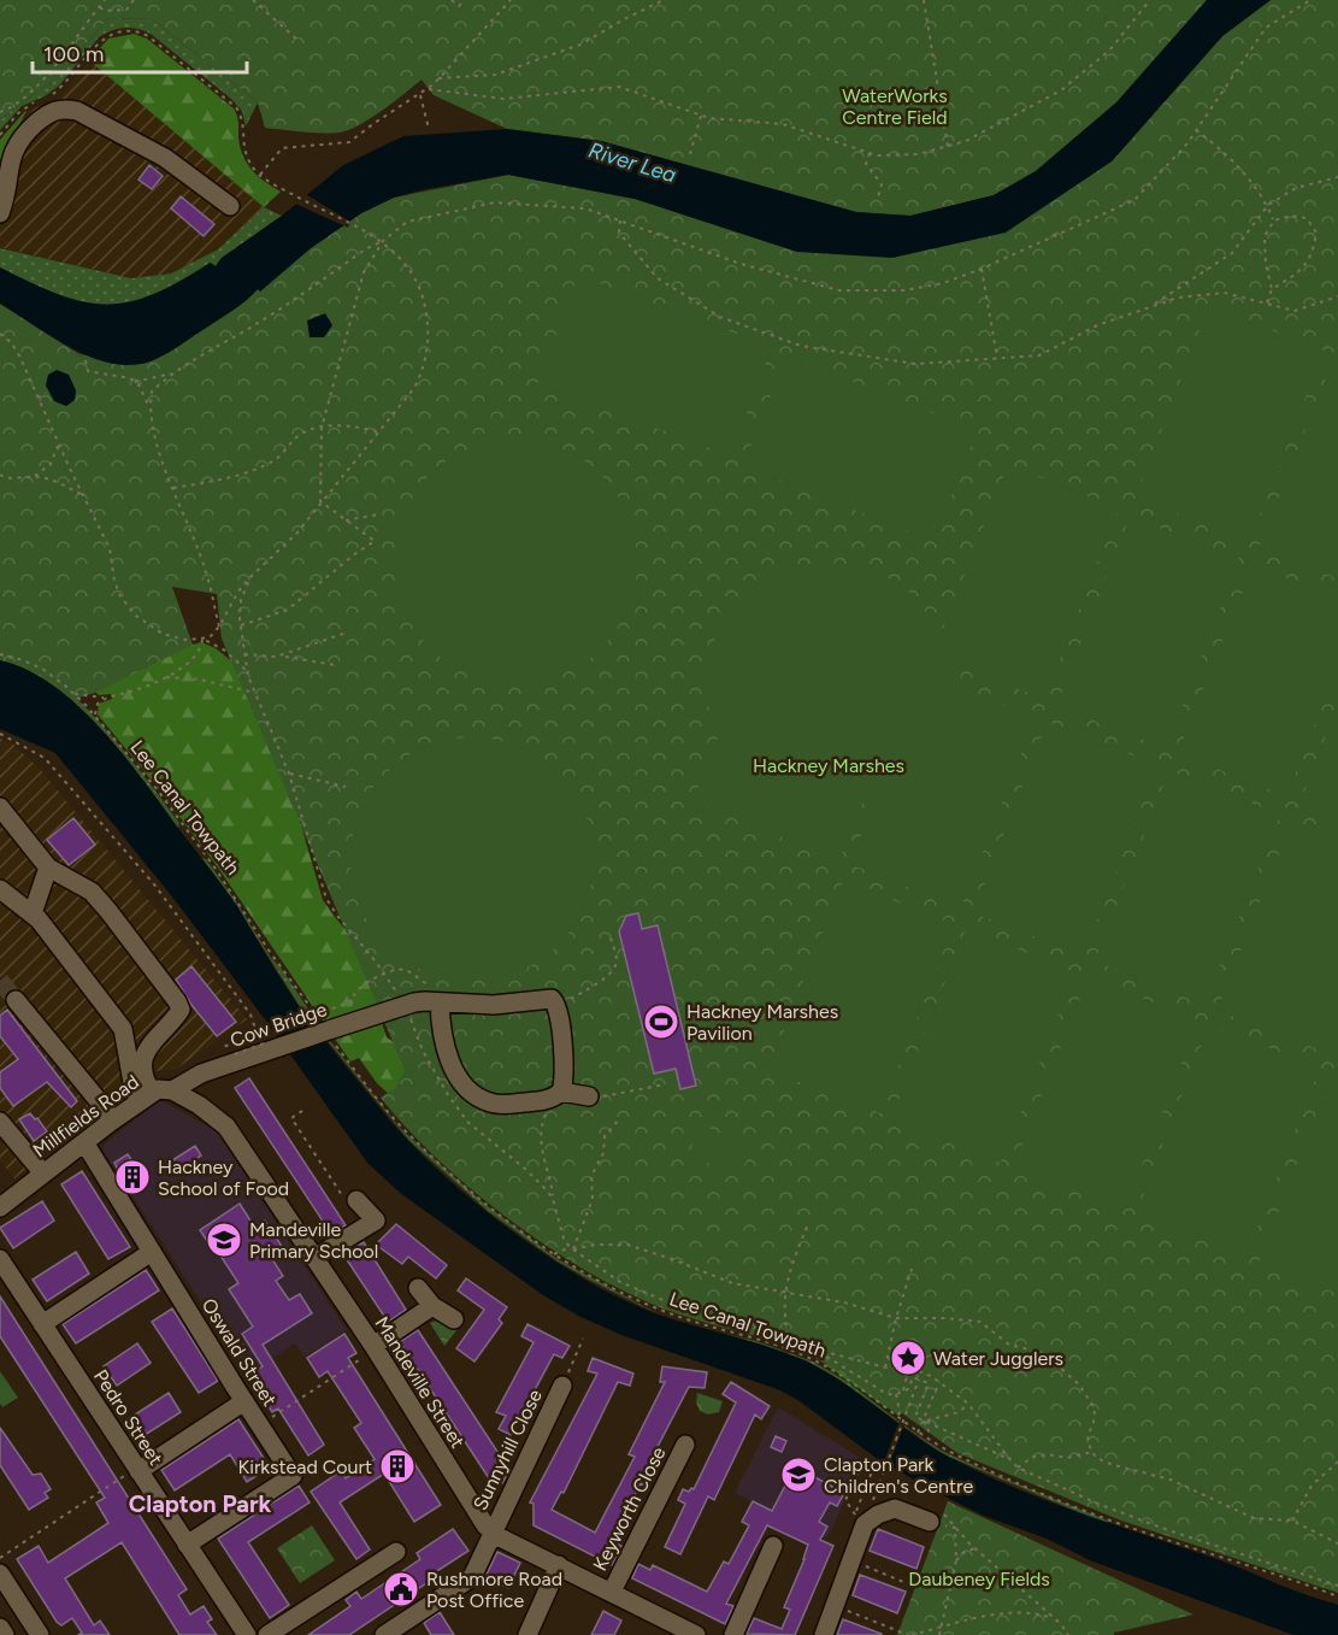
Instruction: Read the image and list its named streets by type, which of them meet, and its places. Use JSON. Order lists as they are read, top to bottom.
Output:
{
  "streets": {
    "street": [
      "Cow Bridge",
      "Millfields Road",
      "Oswald Street",
      "Mandeville Street",
      "Pedro Street",
      "Sunnyhill Close",
      "Keyworth Close"
    ],
    "path": ["Lee Canal Towpath"]
  },
  "crossings": [
    ["Lee Canal Towpath", "Cow Bridge"],
    ["Cow Bridge", "Millfields Road"],
    ["Cow Bridge", "Mandeville Street"],
    ["Millfields Road", "Oswald Street"],
    ["Millfields Road", "Mandeville Street"],
    ["Oswald Street", "Pedro Street"],
    ["Mandeville Street", "Sunnyhill Close"],
    ["Mandeville Street", "Keyworth Close"]
  ],
  "districts": ["Clapton Park"],
  "water": ["River Lea"],
  "parks": ["WaterWorks Centre Field", "Hackney Marshes", "Daubeney Fields"],
  "places": {
    "sports": ["Hackney Marshes Pavilion"],
    "building": ["Hackney School of Food", "Kirkstead Court"],
    "school or university": ["Mandeville Primary School", "Clapton Park Children's Centre"],
    "place": ["Water Jugglers"],
    "public building": ["Rushmore Road Post Office"]
  },
  "scale_bar": "100 m"
}
